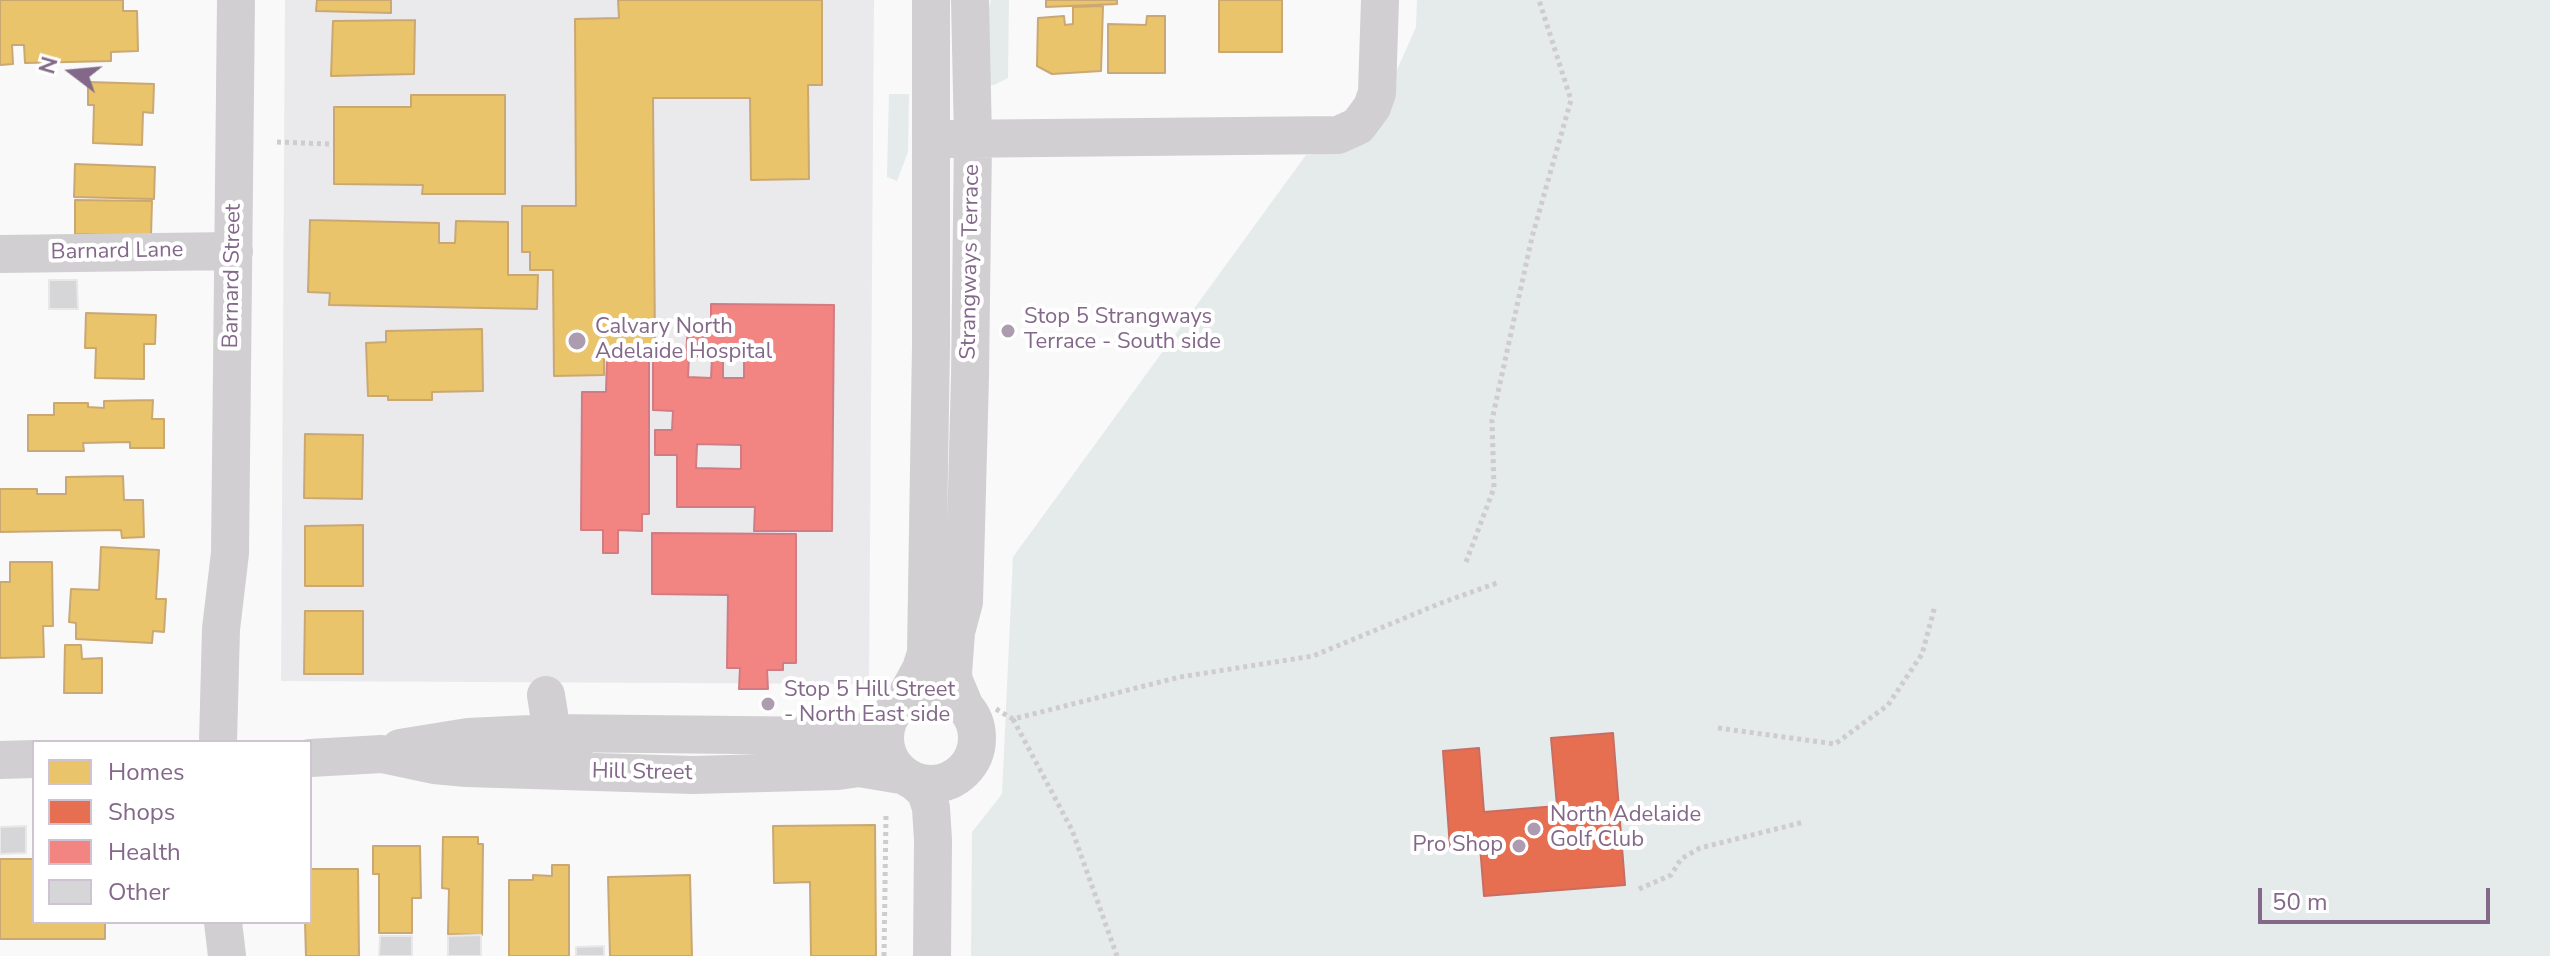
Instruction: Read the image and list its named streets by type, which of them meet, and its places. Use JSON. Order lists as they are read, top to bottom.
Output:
{
  "streets": {
    "street": [
      "Barnard Lane",
      "Strangways Terrace",
      "Barnard Street",
      "Hill Street"
    ]
  },
  "crossings": [
    ["Barnard Lane", "Barnard Street"],
    ["Strangways Terrace", "Hill Street"]
  ],
  "places": [
    "Stop 5 Strangways Terrace - South side",
    "Calvary North Adelaide Hospital",
    "Stop 5 Hill Street - North East side",
    "North Adelaide Golf Club",
    "Pro Shop"
  ],
  "legend": [
    "Homes",
    "Shops",
    "Health",
    "Other"
  ],
  "scale_bar": "50 m",
  "north": "left"
}
